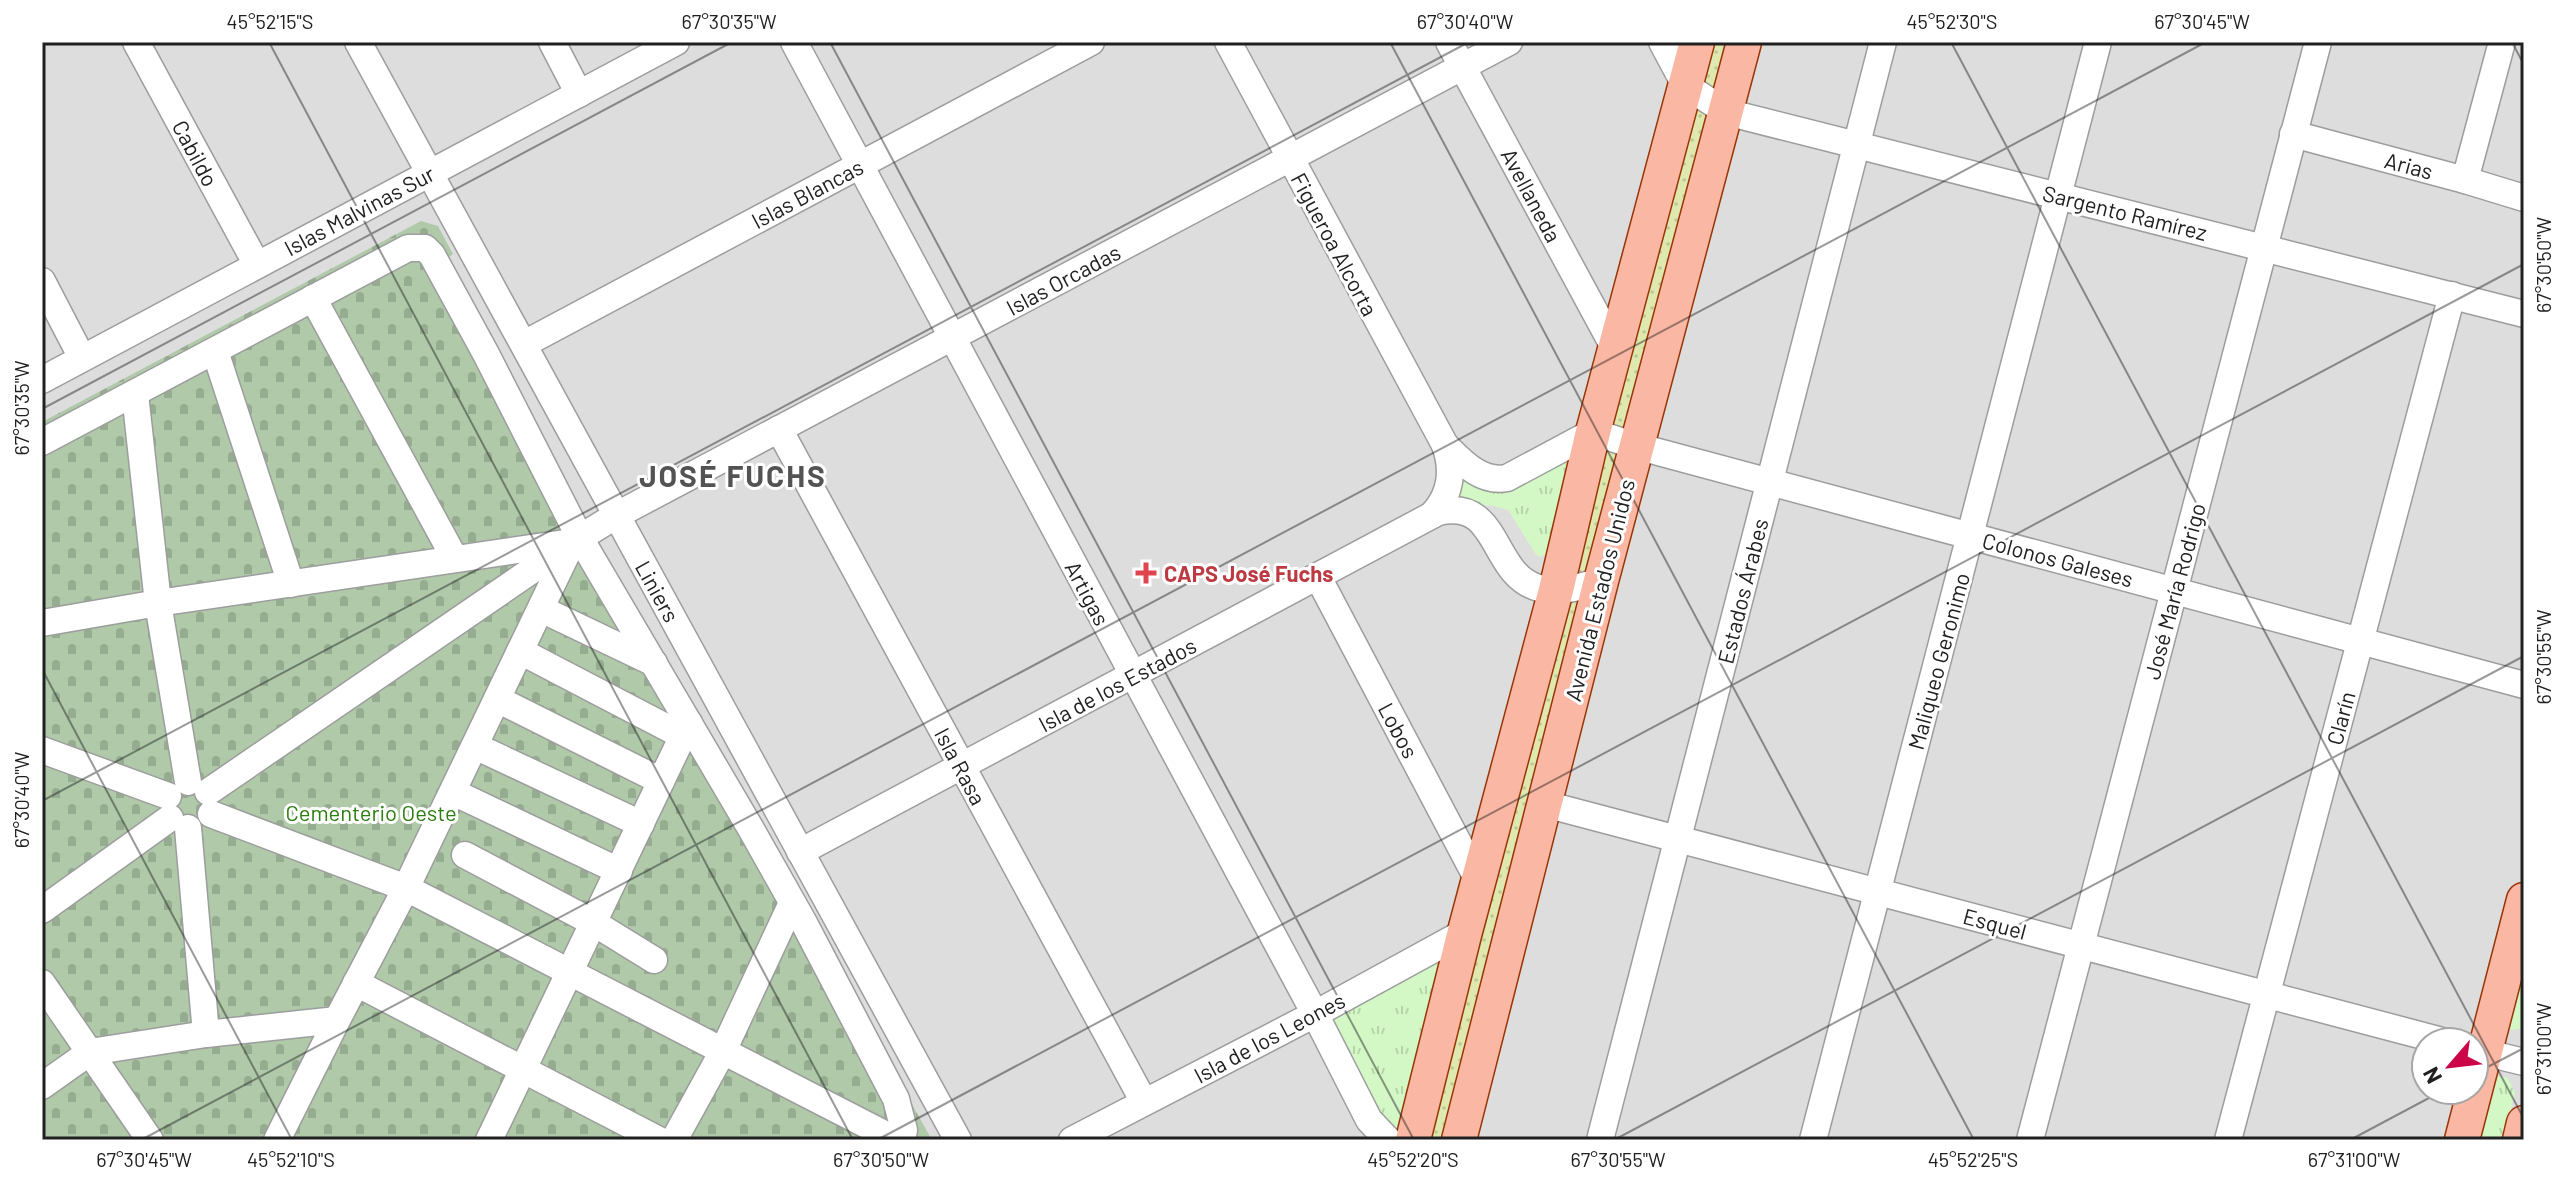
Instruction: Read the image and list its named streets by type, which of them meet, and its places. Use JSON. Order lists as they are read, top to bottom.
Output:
{
  "streets": {
    "main road": ["Avenida Estados Unidos"],
    "street": [
      "Cabildo",
      "Arias",
      "Islas Blancas",
      "Avellaneda",
      "Islas Malvinas Sur",
      "Sargento Ramírez",
      "Figueroa Alcorta",
      "Islas Orcadas",
      "Colonos Galeses",
      "Liniers",
      "Estados Árabes",
      "José María Rodrigo",
      "Artigas",
      "Maliqueo Geronimo",
      "Isla de los Estados",
      "Clarín",
      "Lobos",
      "Isla Rasa",
      "Esquel",
      "Isla de los Leones"
    ]
  },
  "crossings": [
    ["Cabildo", "Islas Malvinas Sur"],
    ["Arias", "José María Rodrigo"],
    ["Islas Blancas", "Liniers"],
    ["Islas Blancas", "Artigas"],
    ["Avellaneda", "Islas Orcadas"],
    ["Avellaneda", "Avenida Estados Unidos"],
    ["Islas Malvinas Sur", "Liniers"],
    ["Sargento Ramírez", "Avenida Estados Unidos"],
    ["Sargento Ramírez", "Estados Árabes"],
    ["Sargento Ramírez", "José María Rodrigo"],
    ["Sargento Ramírez", "Maliqueo Geronimo"],
    ["Sargento Ramírez", "Clarín"],
    ["Figueroa Alcorta", "Islas Orcadas"],
    ["Islas Orcadas", "Liniers"],
    ["Islas Orcadas", "Artigas"],
    ["Islas Orcadas", "Isla Rasa"],
    ["Colonos Galeses", "Avenida Estados Unidos"],
    ["Colonos Galeses", "Estados Árabes"],
    ["Colonos Galeses", "José María Rodrigo"],
    ["Colonos Galeses", "Maliqueo Geronimo"],
    ["Colonos Galeses", "Clarín"],
    ["Avenida Estados Unidos", "Isla de los Estados"],
    ["Avenida Estados Unidos", "Lobos"],
    ["Avenida Estados Unidos", "Esquel"],
    ["Avenida Estados Unidos", "Isla de los Leones"],
    ["Liniers", "Isla de los Estados"],
    ["Estados Árabes", "Esquel"],
    ["José María Rodrigo", "Esquel"],
    ["Artigas", "Isla de los Estados"],
    ["Artigas", "Isla de los Leones"],
    ["Maliqueo Geronimo", "Esquel"],
    ["Isla de los Estados", "Lobos"],
    ["Isla de los Estados", "Isla Rasa"],
    ["Clarín", "Esquel"],
    ["Isla Rasa", "Isla de los Leones"]
  ],
  "districts": ["JOSÉ FUCHS"],
  "parks": ["Cementerio Oeste"],
  "places": {
    "health": ["CAPS José Fuchs"]
  },
  "north": "bottom left",
  "coordinates": [
    "45°52'15\"S",
    "67°30'35\"W",
    "67°30'40\"W",
    "45°52'30\"S",
    "67°30'45\"W",
    "67°30'50\"W",
    "67°30'55\"W",
    "67°31'00\"W",
    "45°52'10\"S",
    "45°52'20\"S",
    "45°52'25\"S"
  ]
}
